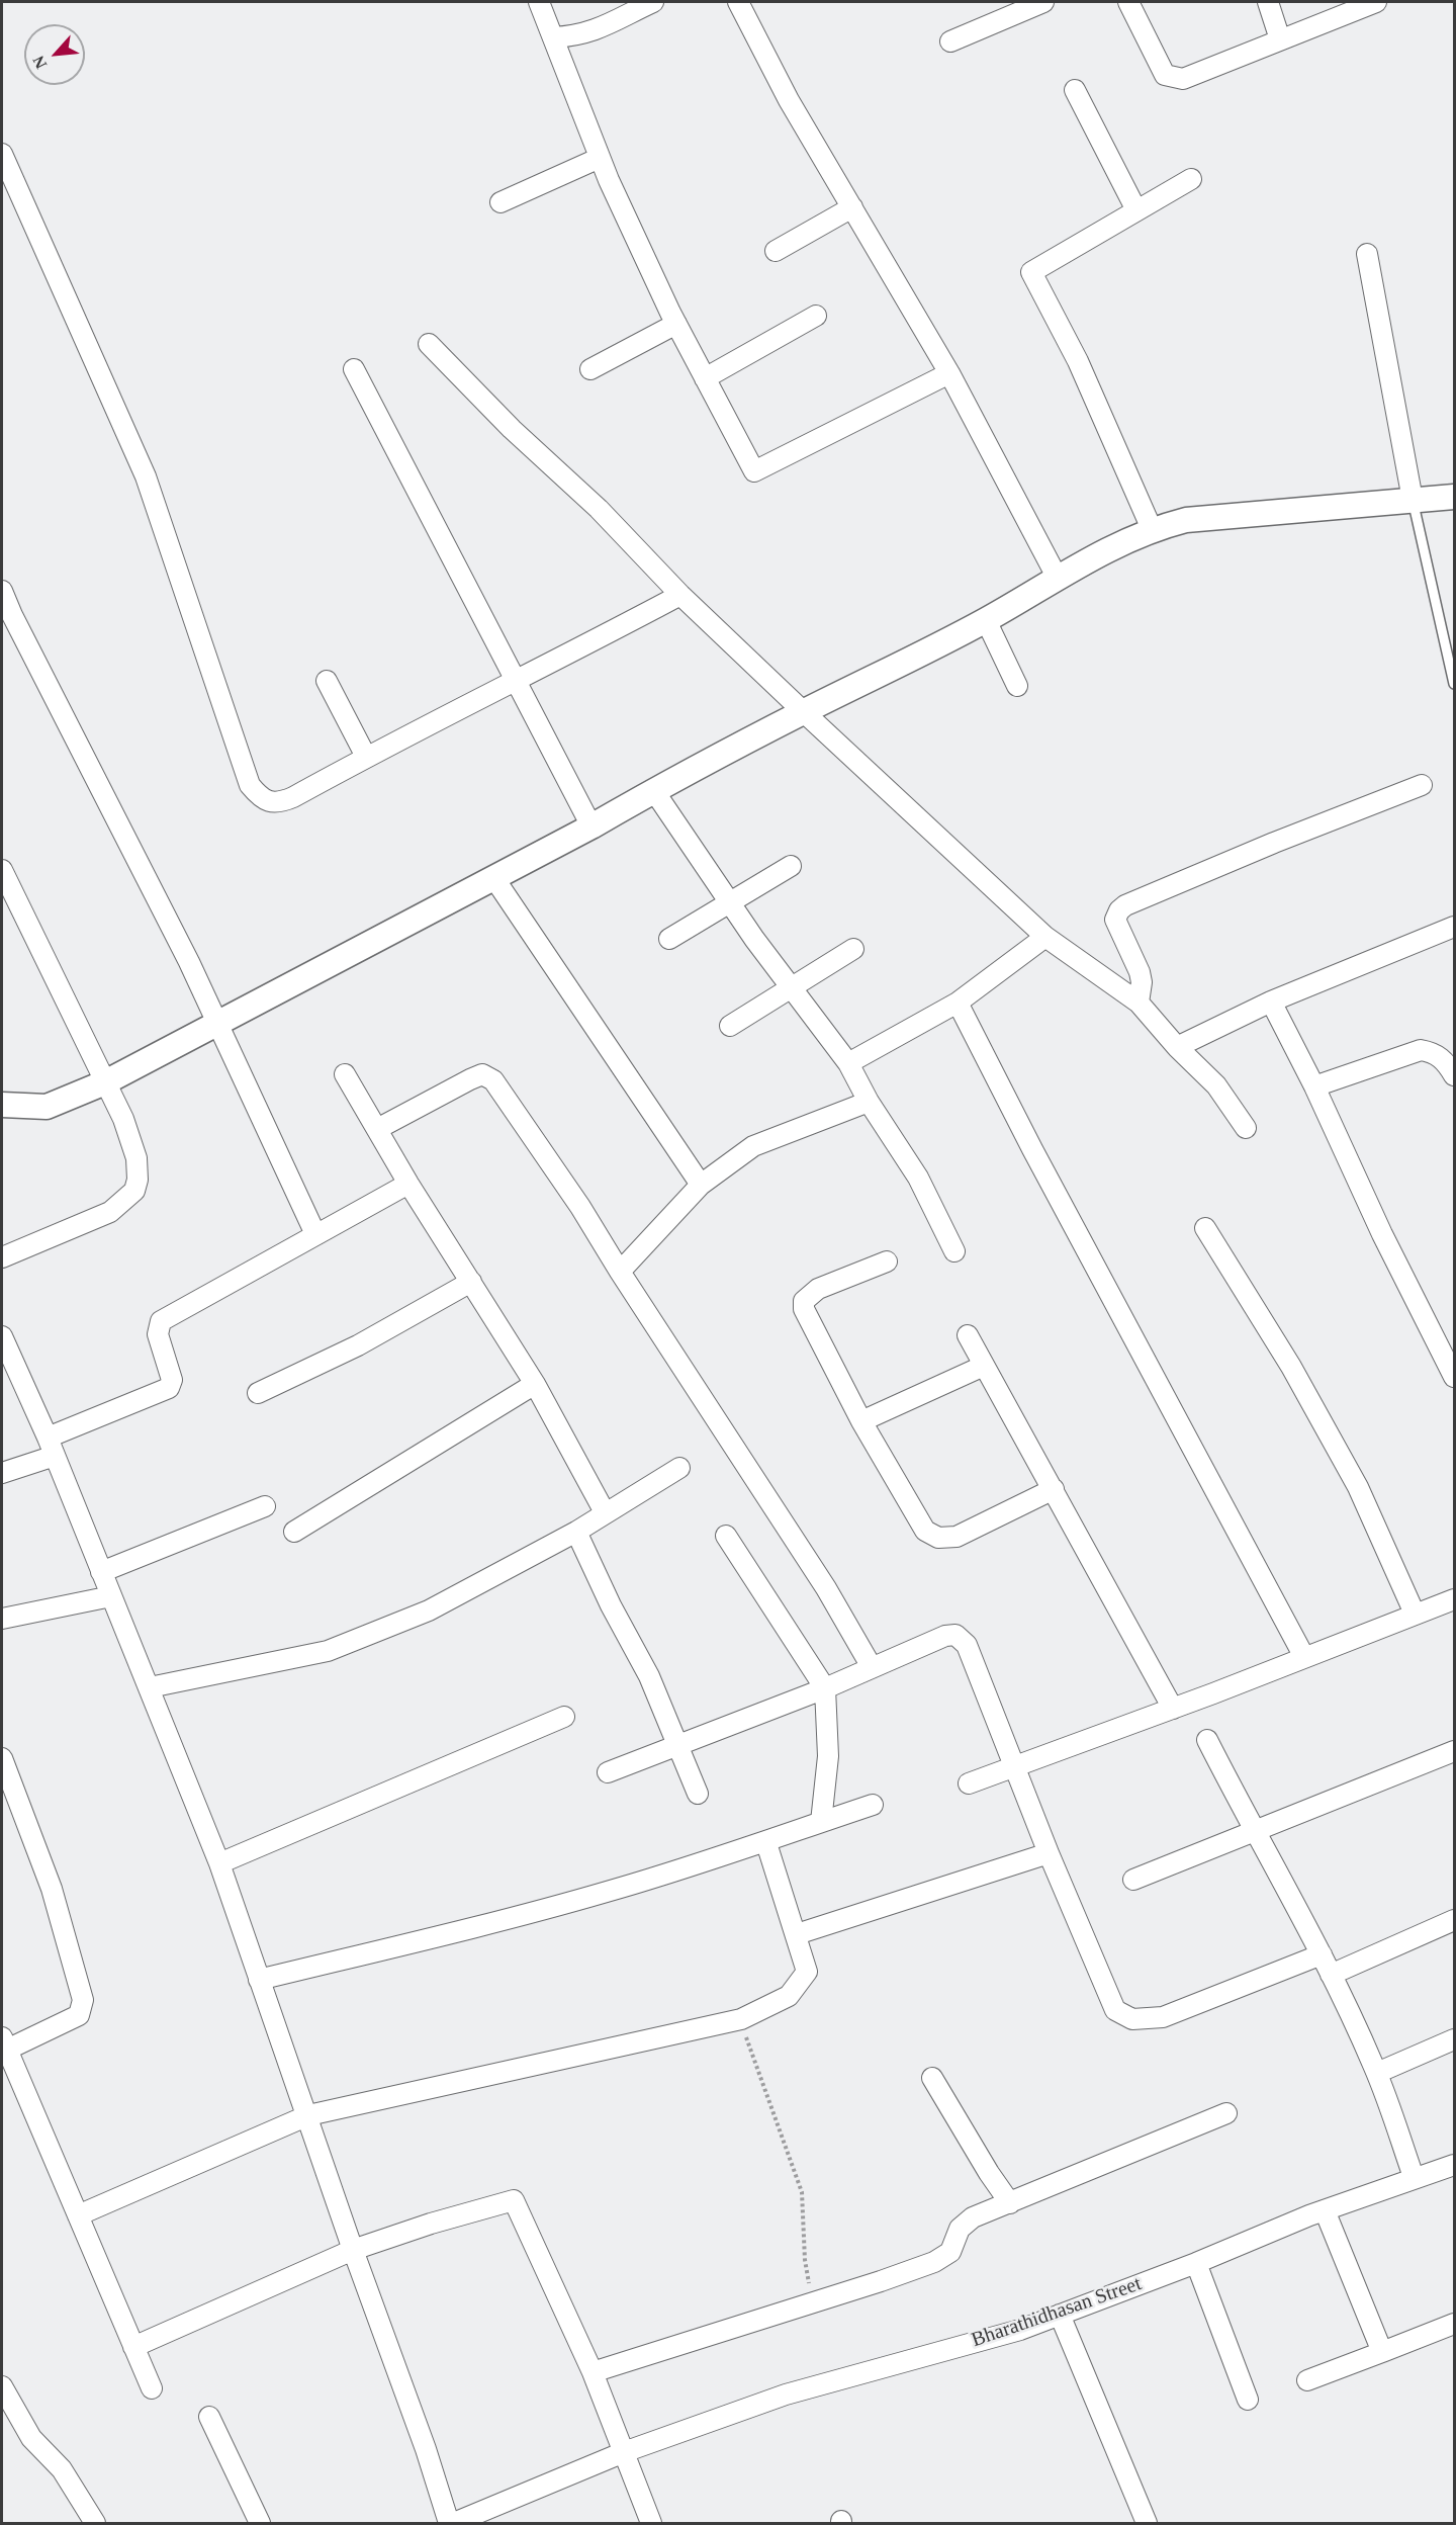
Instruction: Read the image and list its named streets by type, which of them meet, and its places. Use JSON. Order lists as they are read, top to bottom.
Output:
{
  "streets": {
    "street": ["Bharathidhasan Street"]
  },
  "north": "bottom left"
}
